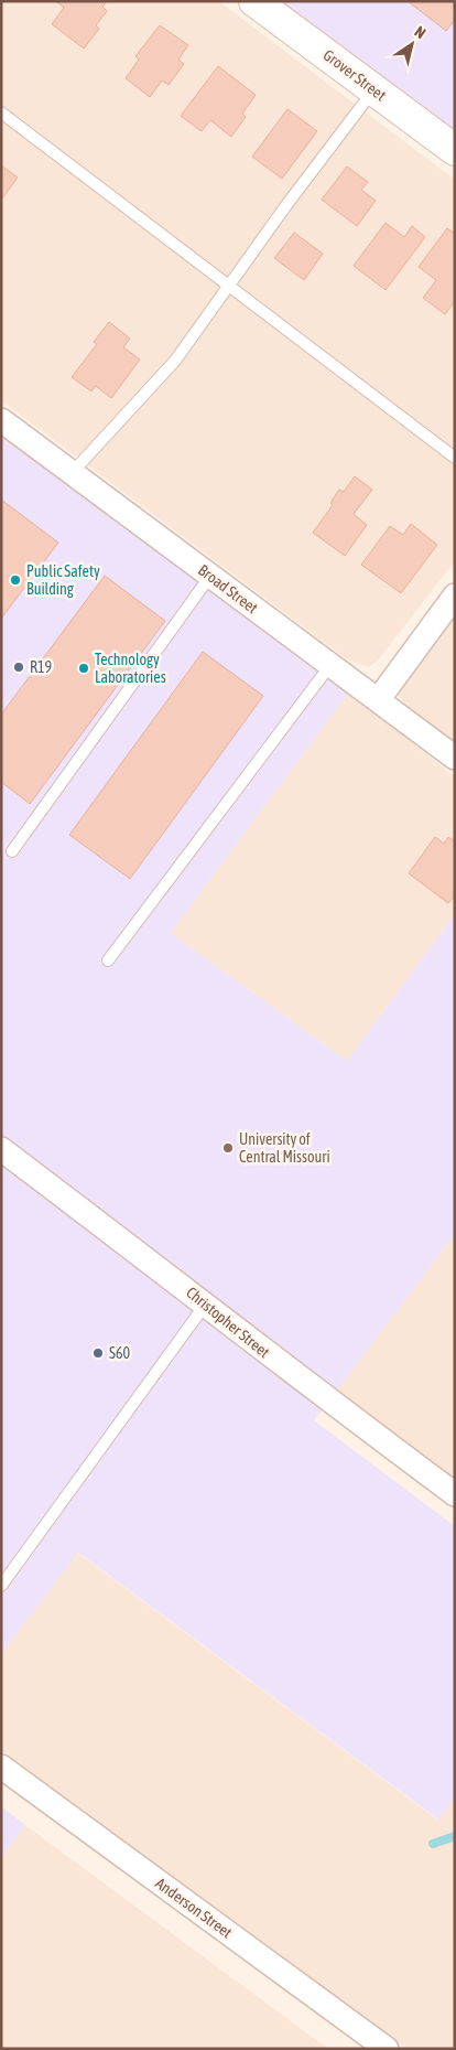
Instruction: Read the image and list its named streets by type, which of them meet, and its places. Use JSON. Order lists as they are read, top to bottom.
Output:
{
  "streets": {
    "street": [
      "Grover Street",
      "Broad Street",
      "Christopher Street",
      "Anderson Street"
    ]
  },
  "places": [
    "Public Safety Building",
    "R19",
    "Technology Laboratories",
    "University of Central Missouri",
    "S60"
  ],
  "north": "top right"
}
